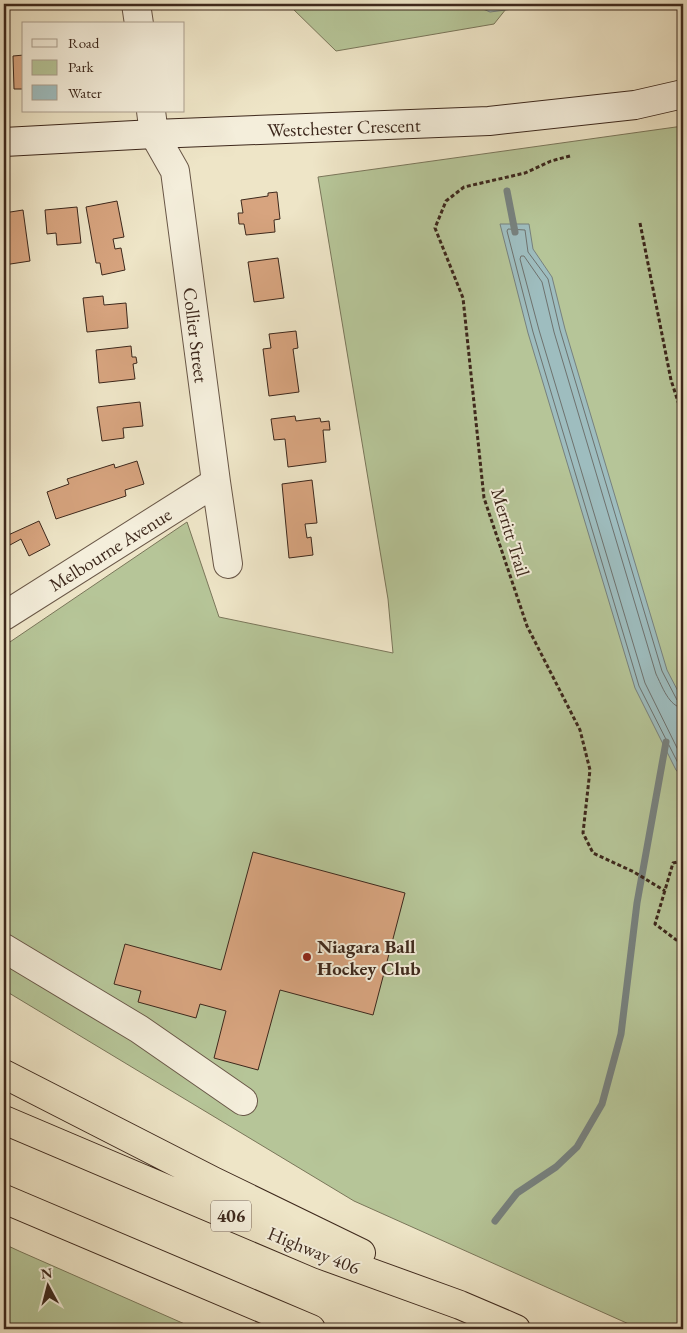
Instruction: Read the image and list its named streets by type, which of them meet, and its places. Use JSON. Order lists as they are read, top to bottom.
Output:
{
  "streets": {
    "highway": ["406", "Highway 406"],
    "street": ["Westchester Crescent", "Collier Street", "Melbourne Avenue"],
    "path": ["Merritt Trail"]
  },
  "crossings": [
    ["Westchester Crescent", "Collier Street"],
    ["Collier Street", "Melbourne Avenue"]
  ],
  "places": ["Niagara Ball Hockey Club"],
  "legend": ["Road", "Park", "Water"],
  "north": "top"
}
